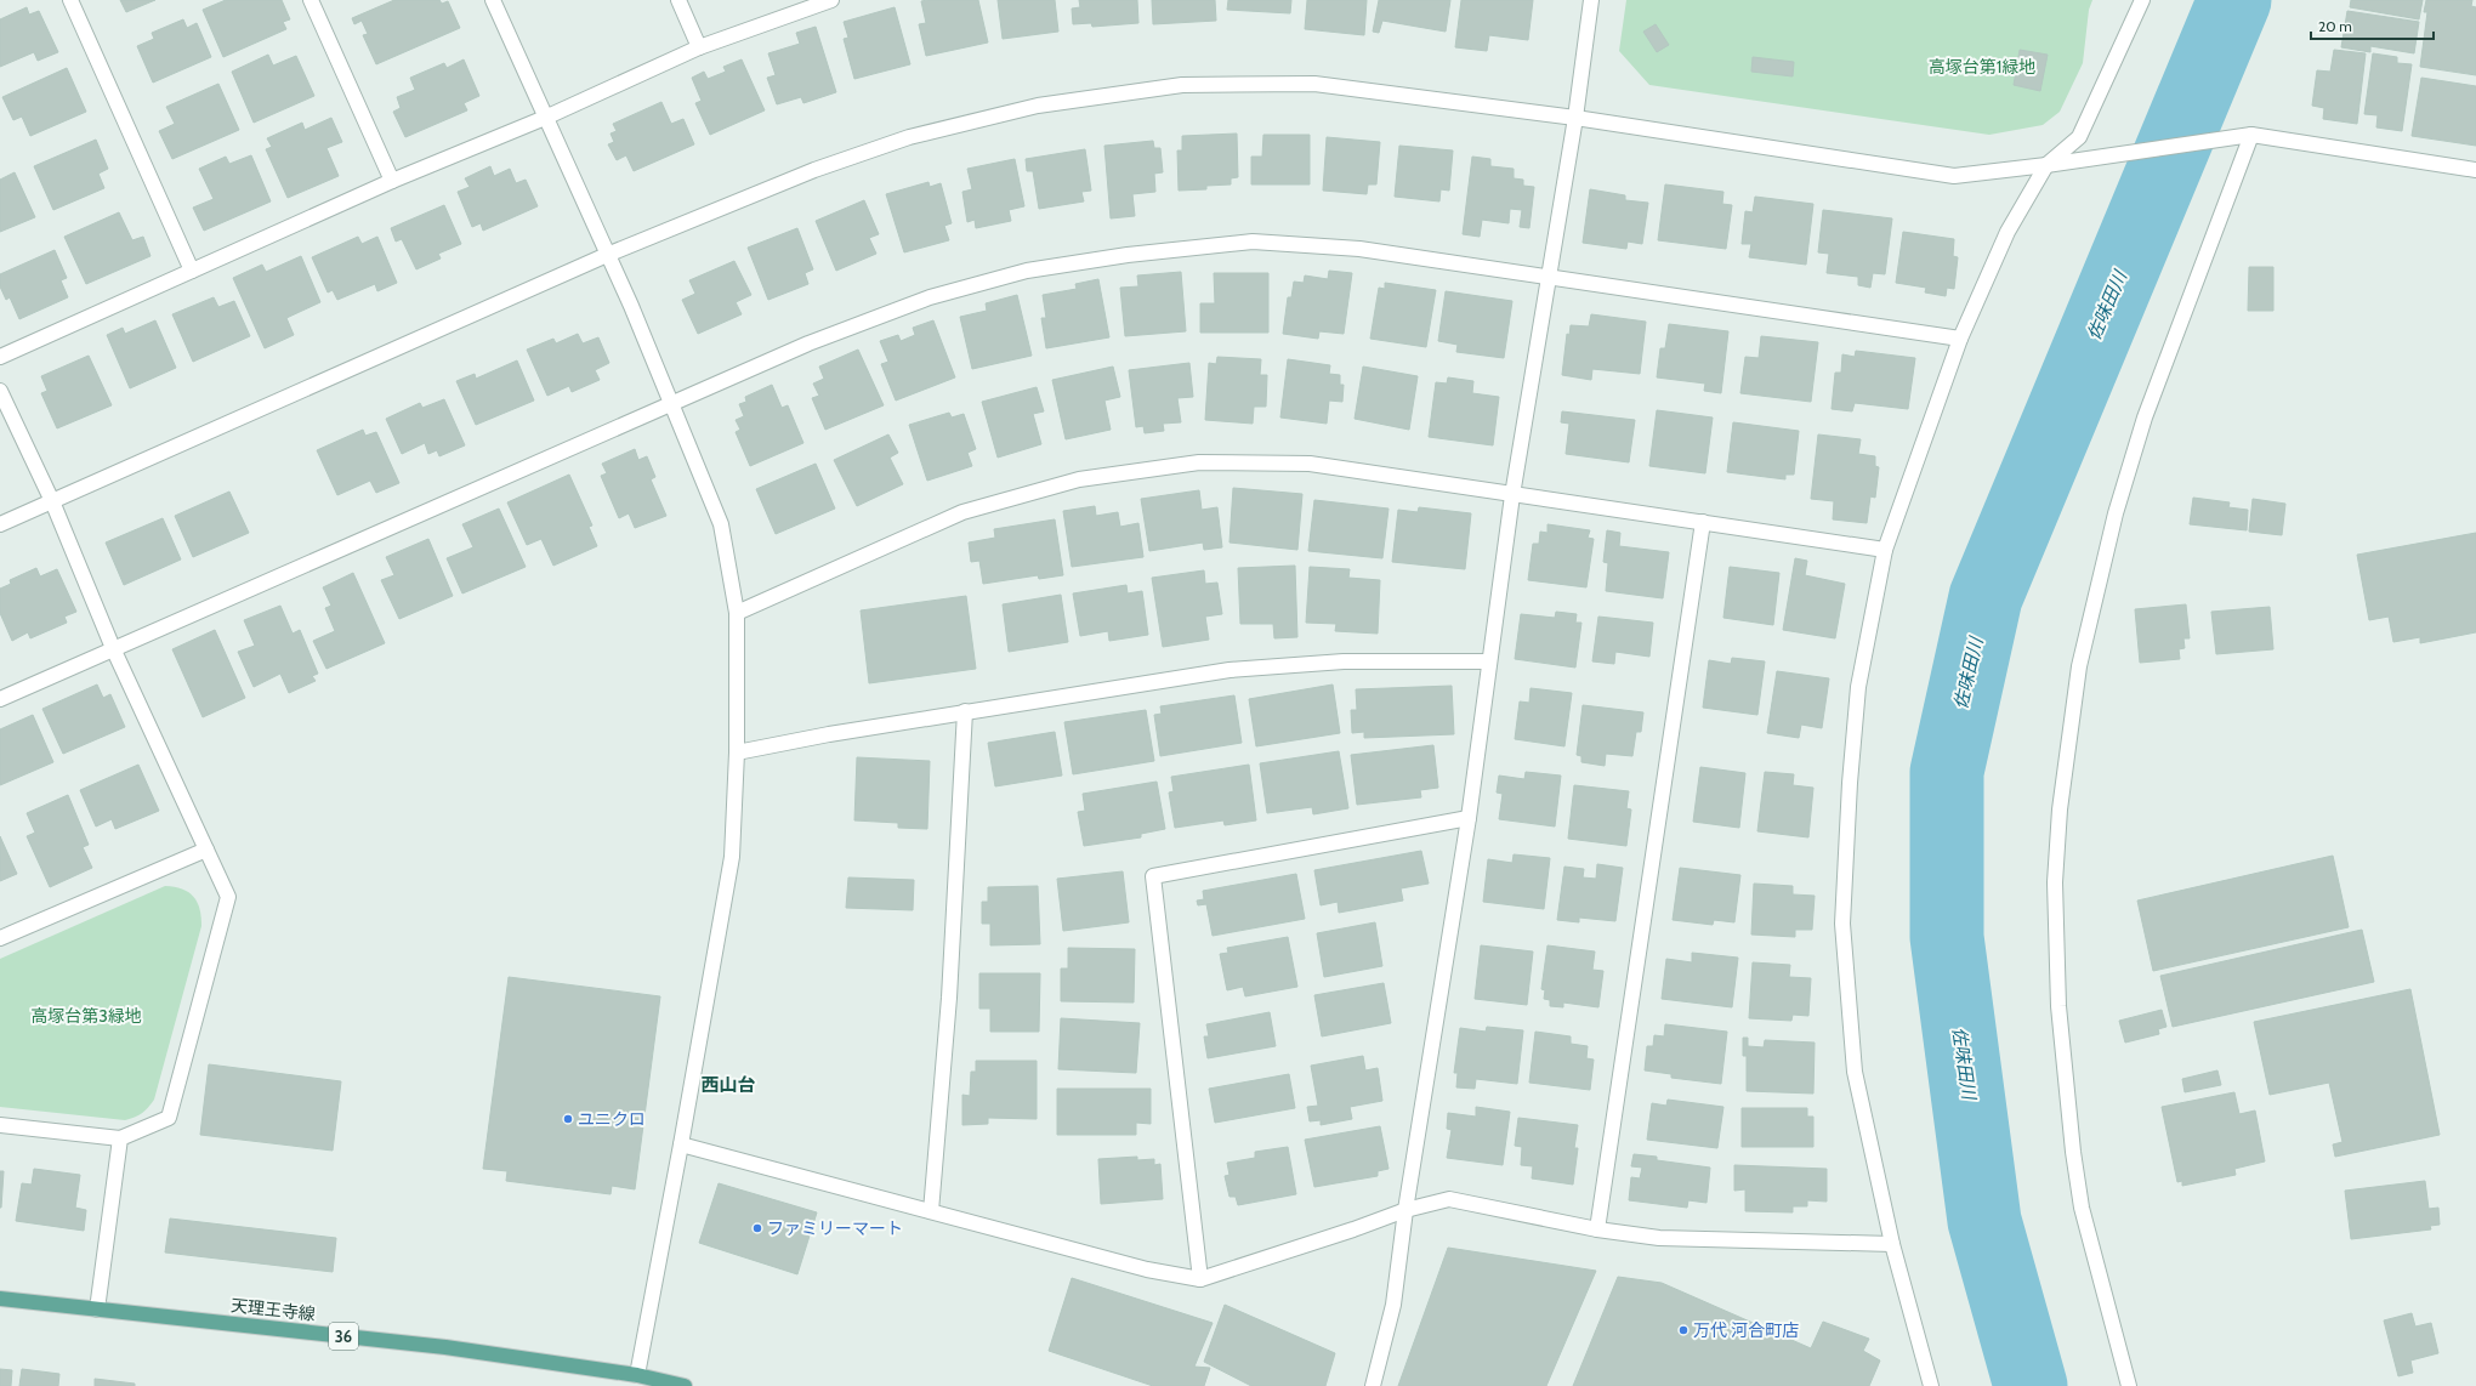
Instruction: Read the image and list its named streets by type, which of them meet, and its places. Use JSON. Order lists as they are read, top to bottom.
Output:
{
  "streets": {
    "main road": ["天理王寺線", "36"]
  },
  "districts": ["西山台"],
  "water": ["佐味田川"],
  "parks": ["高塚台第1緑地", "高塚台第3緑地"],
  "places": ["ユニクロ", "ファミリーマート", "万代 河合町店"],
  "scale_bar": "20 m"
}
